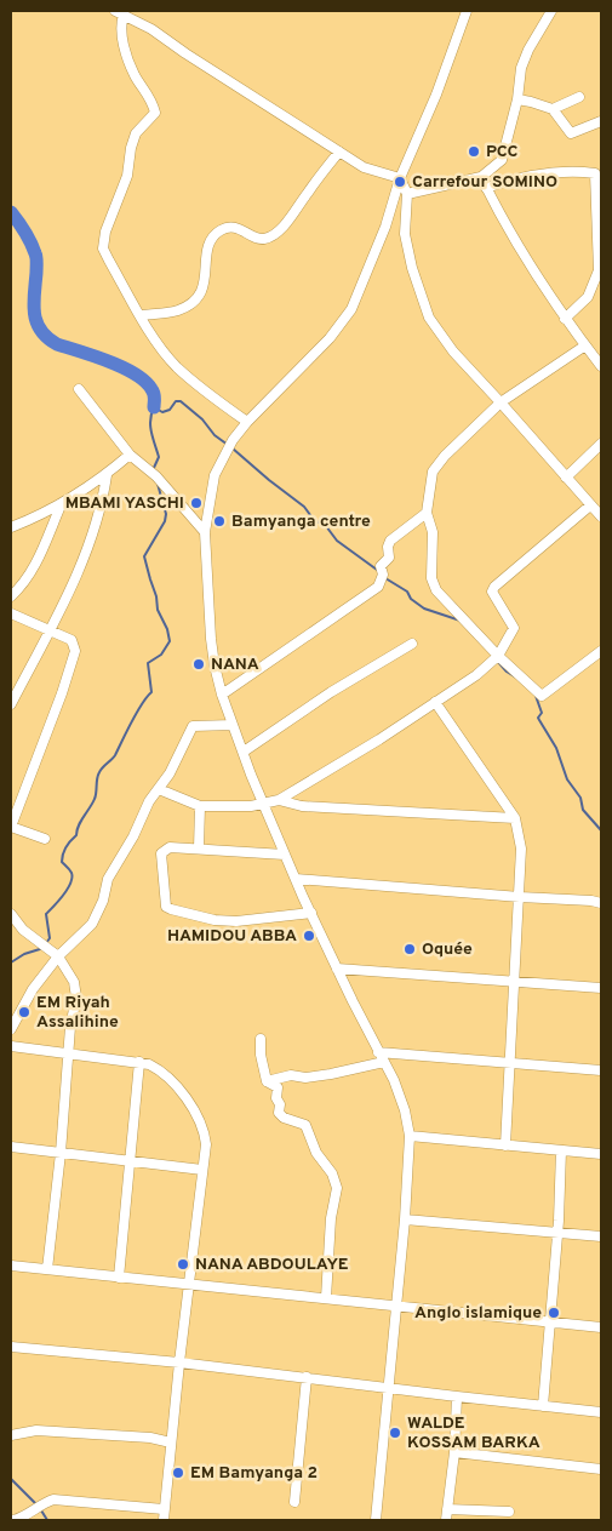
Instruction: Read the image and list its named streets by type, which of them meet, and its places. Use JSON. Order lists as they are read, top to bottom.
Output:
{
  "places": [
    "PCC",
    "Carrefour SOMINO",
    "MBAMI YASCHI",
    "Bamyanga centre",
    "NANA",
    "HAMIDOU ABBA",
    "Oquée",
    "EM Riyah Assalihine",
    "NANA ABDOULAYE",
    "Anglo islamique",
    "WALDE KOSSAM BARKA",
    "EM Bamyanga 2"
  ]
}
